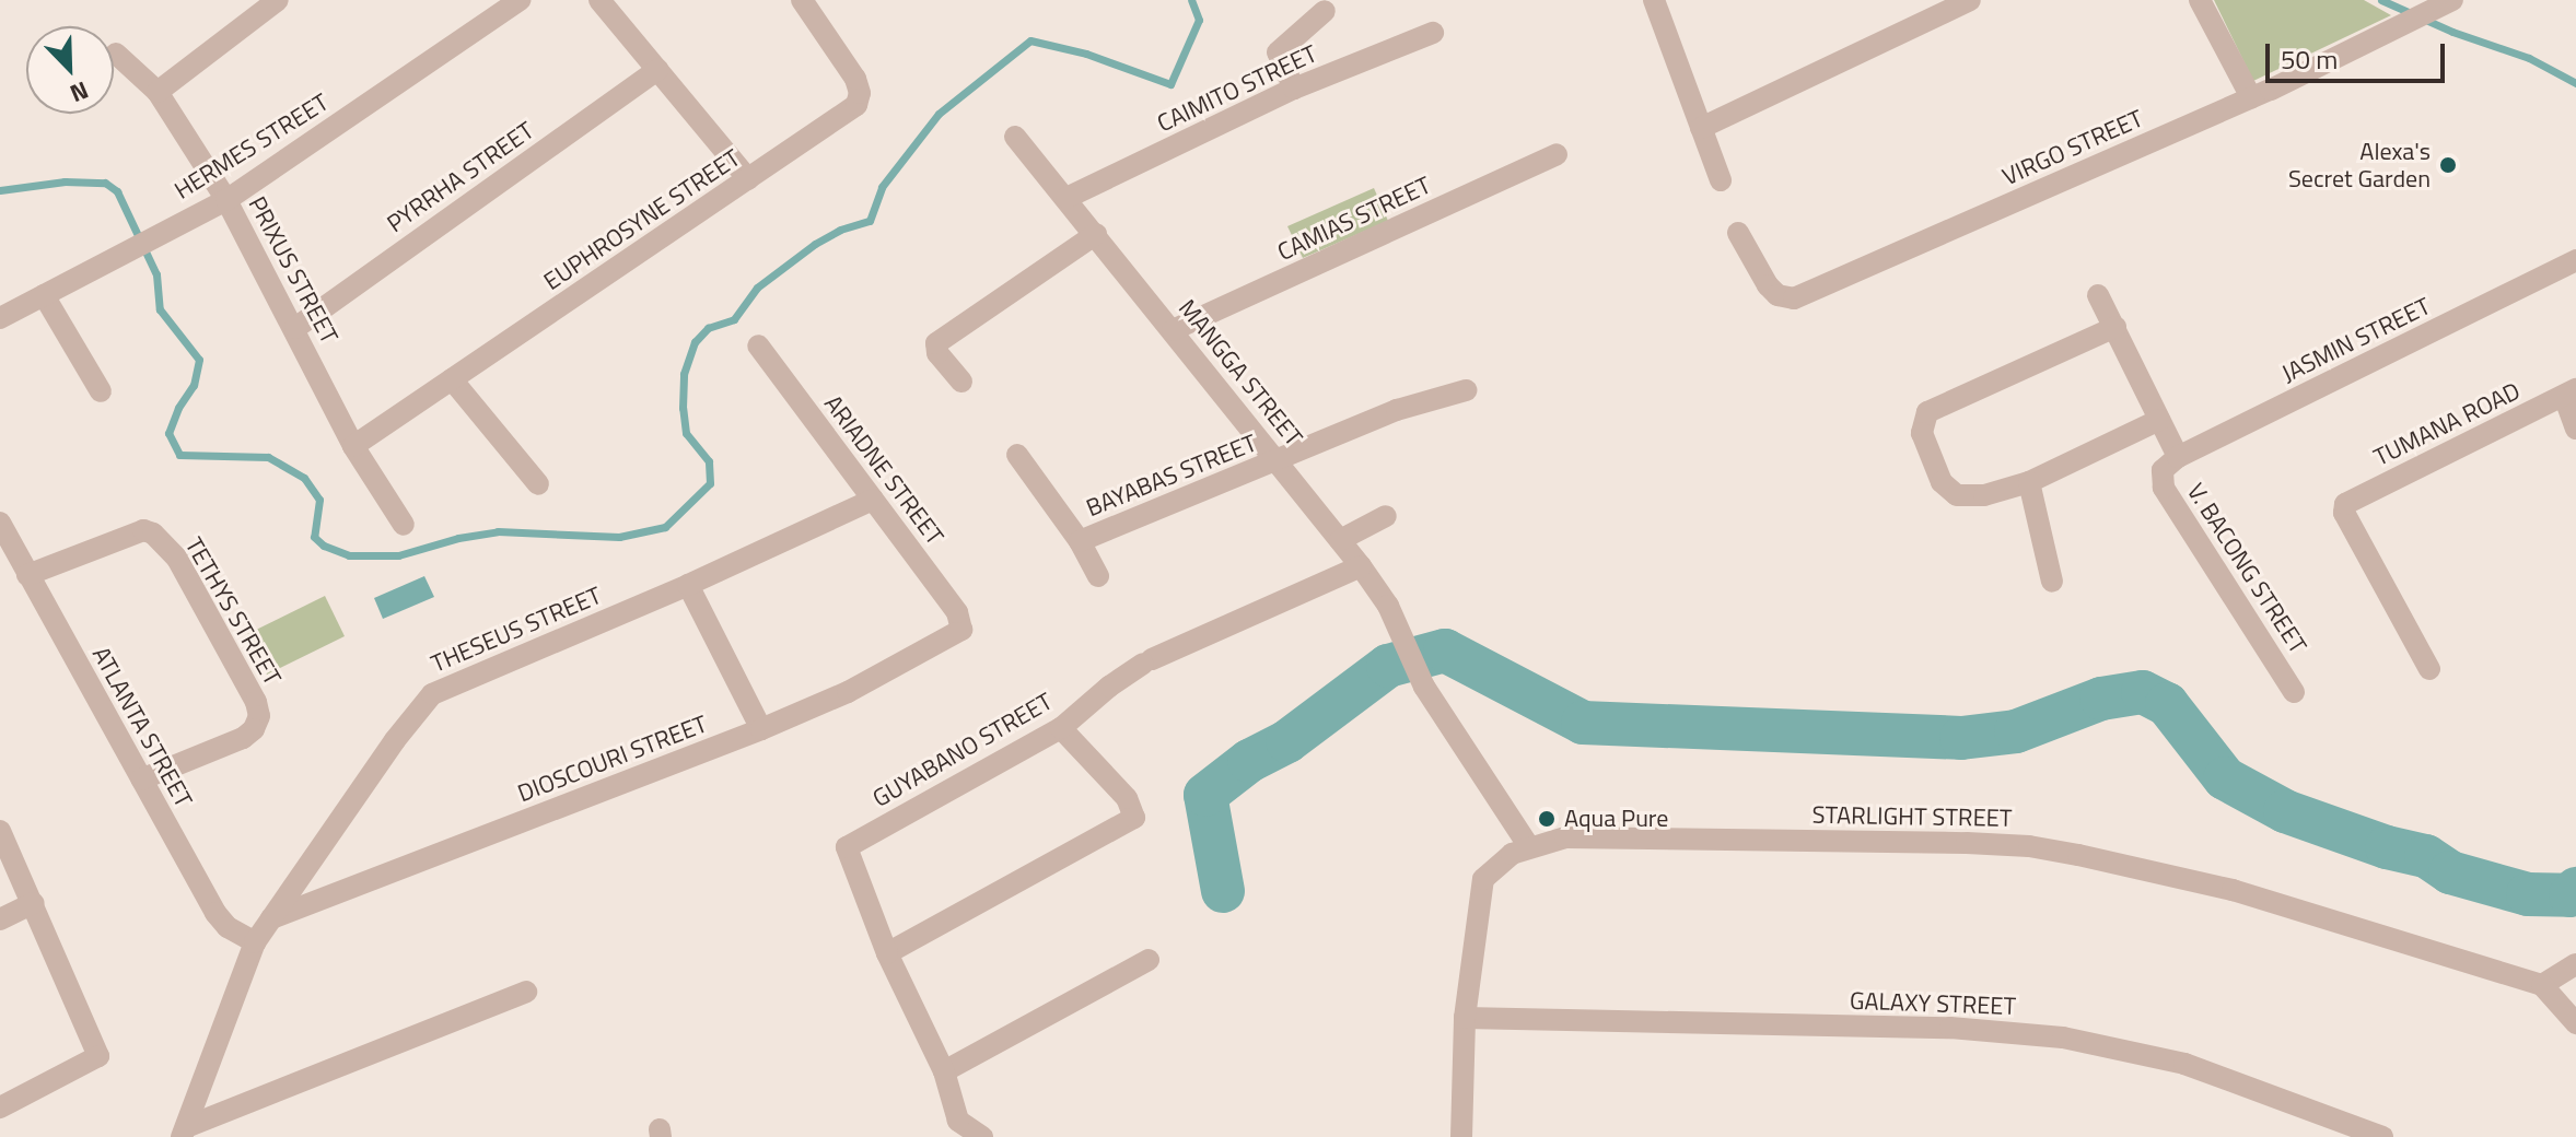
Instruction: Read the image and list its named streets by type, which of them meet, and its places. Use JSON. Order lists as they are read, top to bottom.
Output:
{
  "streets": {
    "street": [
      "CAIMITO STREET",
      "HERMES STREET",
      "VIRGO STREET",
      "PYRRHA STREET",
      "CAMIAS STREET",
      "EUPHROSYNE STREET",
      "PRIXUS STREET",
      "JASMIN STREET",
      "MANGGA STREET",
      "TUMANA ROAD",
      "ARIADNE STREET",
      "BAYABAS STREET",
      "V. BACONG STREET",
      "TETHYS STREET",
      "THESEUS STREET",
      "ATLANTA STREET",
      "GUYABANO STREET",
      "DIOSCOURI STREET",
      "STARLIGHT STREET",
      "GALAXY STREET"
    ]
  },
  "crossings": [
    ["CAIMITO STREET", "MANGGA STREET"],
    ["HERMES STREET", "PRIXUS STREET"],
    ["PYRRHA STREET", "PRIXUS STREET"],
    ["CAMIAS STREET", "MANGGA STREET"],
    ["EUPHROSYNE STREET", "PRIXUS STREET"],
    ["JASMIN STREET", "V. BACONG STREET"],
    ["MANGGA STREET", "BAYABAS STREET"],
    ["MANGGA STREET", "GUYABANO STREET"],
    ["MANGGA STREET", "STARLIGHT STREET"],
    ["ARIADNE STREET", "THESEUS STREET"],
    ["ARIADNE STREET", "DIOSCOURI STREET"],
    ["TETHYS STREET", "ATLANTA STREET"],
    ["THESEUS STREET", "ATLANTA STREET"],
    ["THESEUS STREET", "DIOSCOURI STREET"],
    ["STARLIGHT STREET", "GALAXY STREET"]
  ],
  "places": ["Alexa's Secret Garden", "Aqua Pure"],
  "scale_bar": "50 m",
  "north": "bottom right"
}
